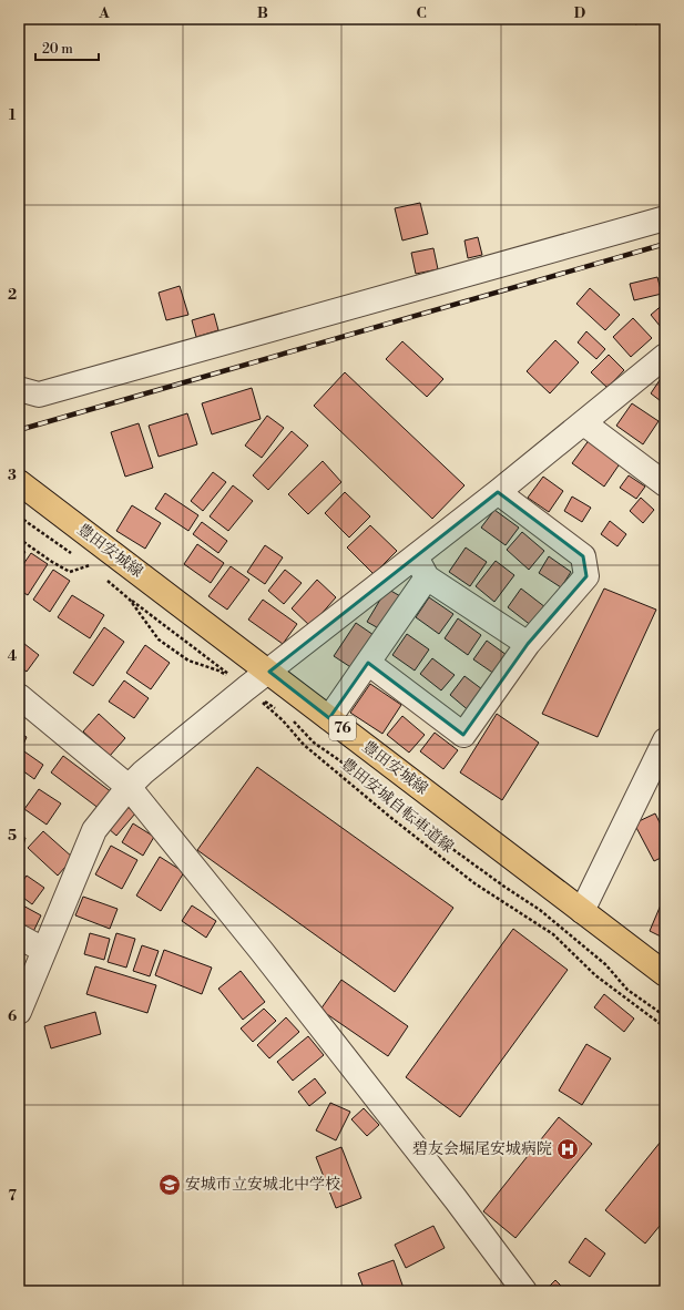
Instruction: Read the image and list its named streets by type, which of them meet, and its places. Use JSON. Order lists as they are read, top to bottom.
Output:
{
  "streets": {
    "main road": ["豊田安城線", "76"],
    "path": ["豊田安城自転車道線"]
  },
  "places": {
    "hospital": ["碧友会堀尾安城病院"],
    "school or university": ["安城市立安城北中学校"]
  },
  "scale_bar": "20 m",
  "grid": {
    "columns": [
      "A",
      "B",
      "C",
      "D"
    ],
    "rows": [
      "1",
      "2",
      "3",
      "4",
      "5",
      "6",
      "7"
    ]
  }
}
